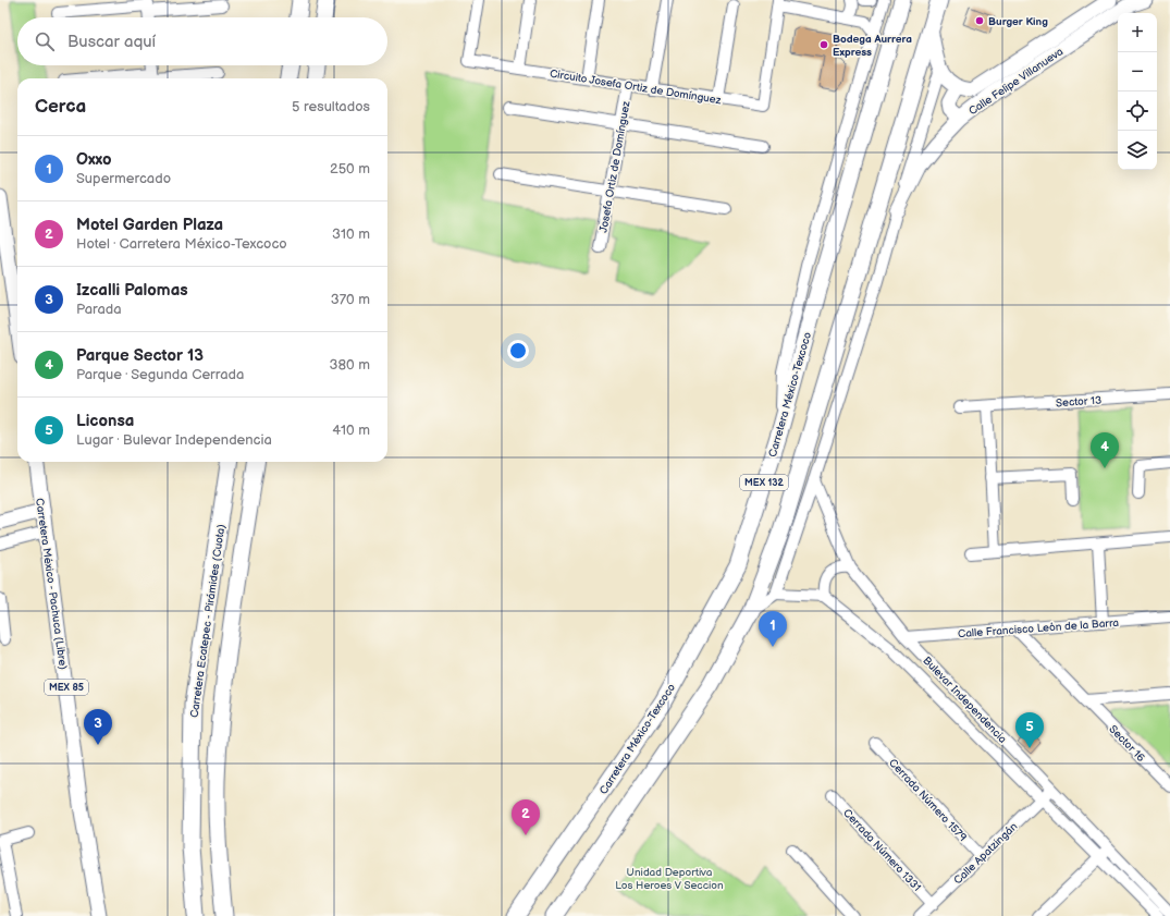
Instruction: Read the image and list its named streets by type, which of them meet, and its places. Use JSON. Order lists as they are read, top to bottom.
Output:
{
  "streets": {
    "highway": ["Carretera México-Texcoco", "MEX 132", "Carretera Ecatepec - Pirámides (Cuota)"],
    "main road": ["Calle Felipe Villanueva", "Carretera México - Pachuca (Libre)", "MEX 85"],
    "street": [
      "Circuito Josefa Ortiz de Domínguez",
      "Josefa Ortiz de Domínguez",
      "Sector 13",
      "Calle Francisco León de la Barra",
      "Bulevar Independencia",
      "Sector 16",
      "Cerrada Número 1579",
      "Cerrada Número 1331",
      "Calle Apatzingán"
    ]
  },
  "crossings": [
    ["Circuito Josefa Ortiz de Domínguez", "Josefa Ortiz de Domínguez"],
    ["Calle Francisco León de la Barra", "Bulevar Independencia"],
    ["Calle Francisco León de la Barra", "Sector 16"],
    ["Bulevar Independencia", "Calle Apatzingán"],
    ["Cerrada Número 1579", "Calle Apatzingán"],
    ["Cerrada Número 1331", "Calle Apatzingán"]
  ],
  "parks": ["Unidad Deportiva Los Heroes V Seccion"],
  "places": ["Burger King", "Bodega Aurrera Express"],
  "page": {
    "map_buttons": ["+", "−"],
    "search": "Buscar aquí",
    "heading": ["Cerca", "5 resultados"],
    "list": [
      {
        "mark": "1",
        "name": "Oxxo",
        "note": "Supermercado",
        "value": "250 m"
      },
      {
        "mark": "2",
        "name": "Motel Garden Plaza",
        "note": "Hotel · Carretera México-Texcoco",
        "value": "310 m"
      },
      {
        "mark": "3",
        "name": "Izcalli Palomas",
        "note": "Parada",
        "value": "370 m"
      },
      {
        "mark": "4",
        "name": "Parque Sector 13",
        "note": "Parque · Segunda Cerrada",
        "value": "380 m"
      },
      {
        "mark": "5",
        "name": "Liconsa",
        "note": "Lugar · Bulevar Independencia",
        "value": "410 m"
      }
    ],
    "pins": [
      "4",
      "1",
      "3",
      "5",
      "2"
    ]
  }
}
